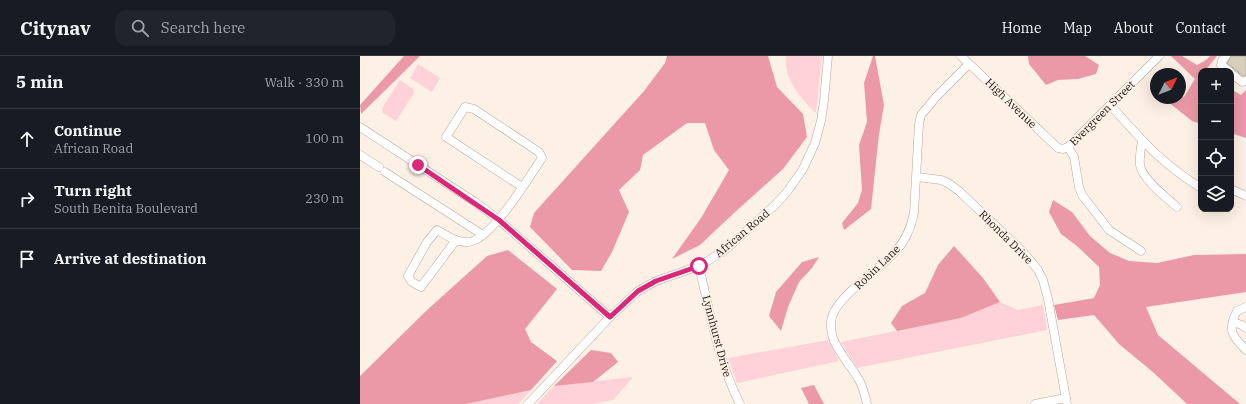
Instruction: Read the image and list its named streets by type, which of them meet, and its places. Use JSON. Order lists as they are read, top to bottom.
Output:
{
  "streets": {
    "street": [
      "High Avenue",
      "Evergreen Street",
      "African Road",
      "Rhonda Drive",
      "Robin Lane",
      "Lynnhurst Drive"
    ]
  },
  "crossings": [
    ["High Avenue", "Evergreen Street"],
    ["High Avenue", "Robin Lane"],
    ["African Road", "Lynnhurst Drive"],
    ["Rhonda Drive", "Robin Lane"]
  ],
  "north": "top right",
  "page": {
    "header": "Citynav",
    "search": "Search here",
    "nav": [
      "Home",
      "Map",
      "About",
      "Contact"
    ],
    "heading": ["5 min", "Walk · 330 m"],
    "map_buttons": ["+", "−"],
    "list": [
      ["Continue", "African Road", "100 m"],
      ["Turn right", "South Benita Boulevard", "230 m"],
      "Arrive at destination"
    ]
  }
}
